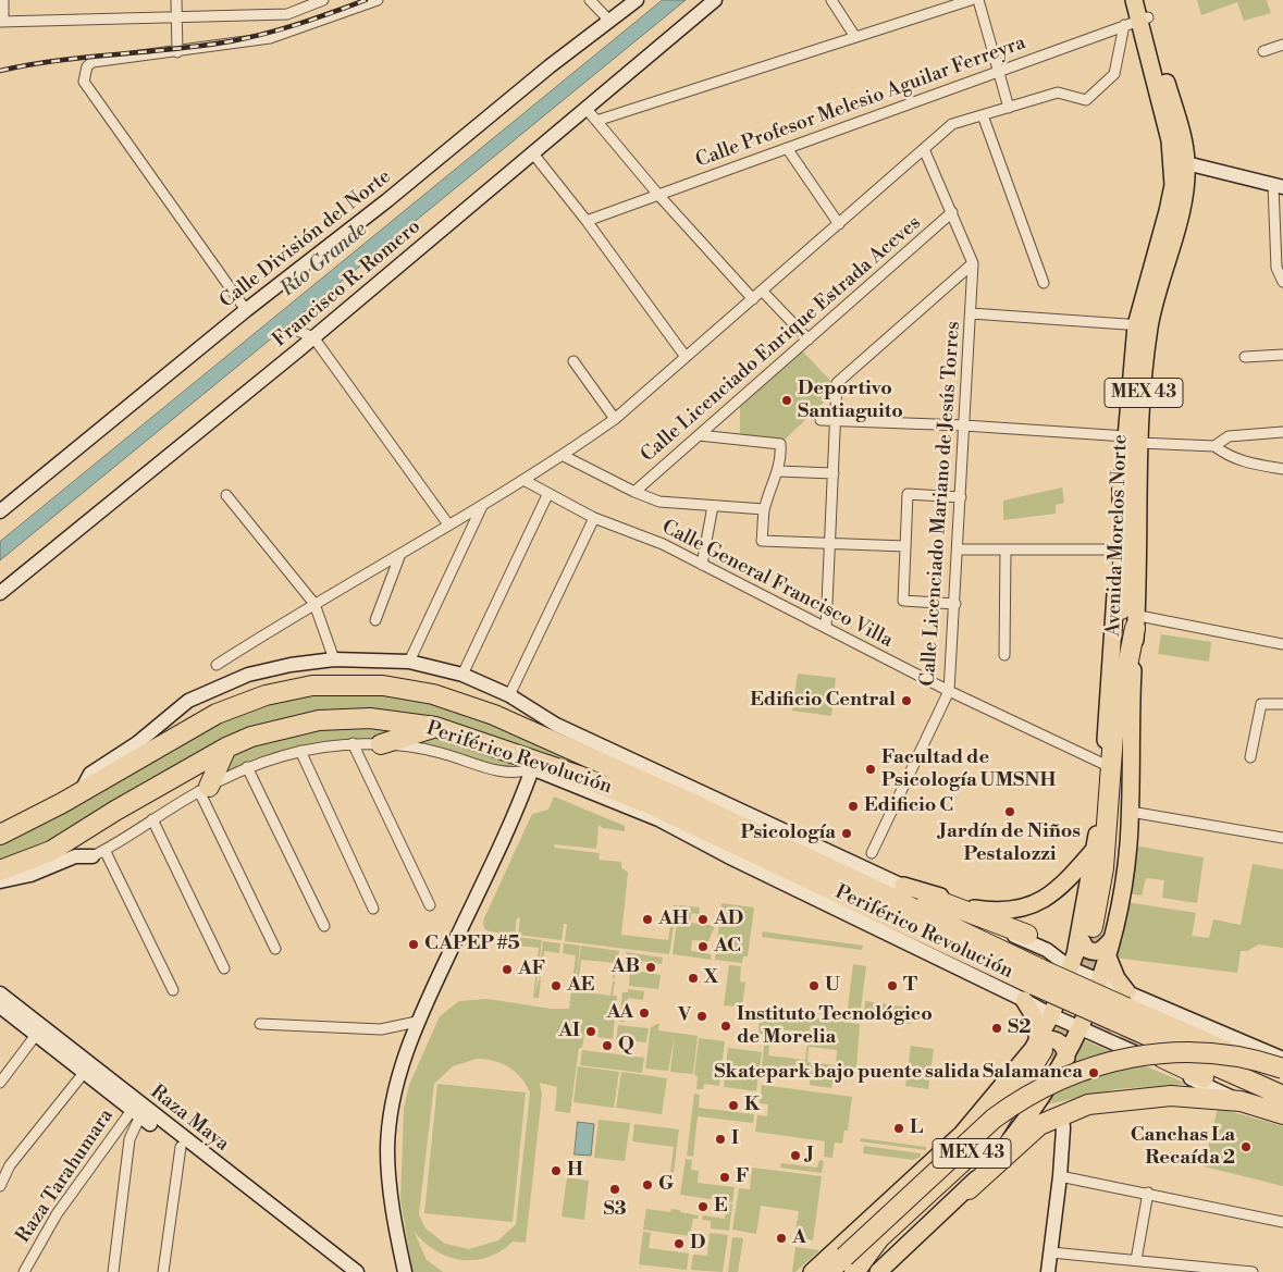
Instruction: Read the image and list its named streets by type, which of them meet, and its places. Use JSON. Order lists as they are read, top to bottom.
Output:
{
  "streets": {
    "highway": ["MEX 43", "Periférico Revolución"],
    "main road": [
      "Calle División del Norte",
      "Francisco R. Romero",
      "Avenida Morelos Norte",
      "Raza Maya"
    ],
    "street": [
      "Calle Profesor Melesio Aguilar Ferreyra",
      "Calle Licenciado Enrique Estrada Aceves",
      "Calle Licenciado Mariano de Jesús Torres",
      "Calle General Francisco Villa",
      "Raza Tarahumara"
    ]
  },
  "crossings": [
    ["Calle Profesor Melesio Aguilar Ferreyra", "Avenida Morelos Norte"],
    ["Calle Licenciado Enrique Estrada Aceves", "Calle Licenciado Mariano de Jesús Torres"],
    ["MEX 43", "Avenida Morelos Norte"],
    ["Calle Licenciado Mariano de Jesús Torres", "Calle General Francisco Villa"],
    ["Avenida Morelos Norte", "Calle General Francisco Villa"],
    ["Raza Maya", "Raza Tarahumara"]
  ],
  "water": ["Río Grande"],
  "places": [
    "Deportivo Santiaguito",
    "Edificio Central",
    "Facultad de Psicología UMSNH",
    "Edificio C",
    "Jardín de Niños Pestalozzi",
    "Psicología",
    "AH",
    "AD",
    "CAPEP #5",
    "AC",
    "AB",
    "AF",
    "X",
    "AE",
    "U",
    "T",
    "AA",
    "V",
    "Instituto Tecnológico de Morelia",
    "S2",
    "AI",
    "Q",
    "Skatepark bajo puente salida Salamanca",
    "K",
    "L",
    "I",
    "Canchas La Recaída 2",
    "J",
    "H",
    "F",
    "G",
    "S3",
    "E",
    "A",
    "D"
  ]
}
